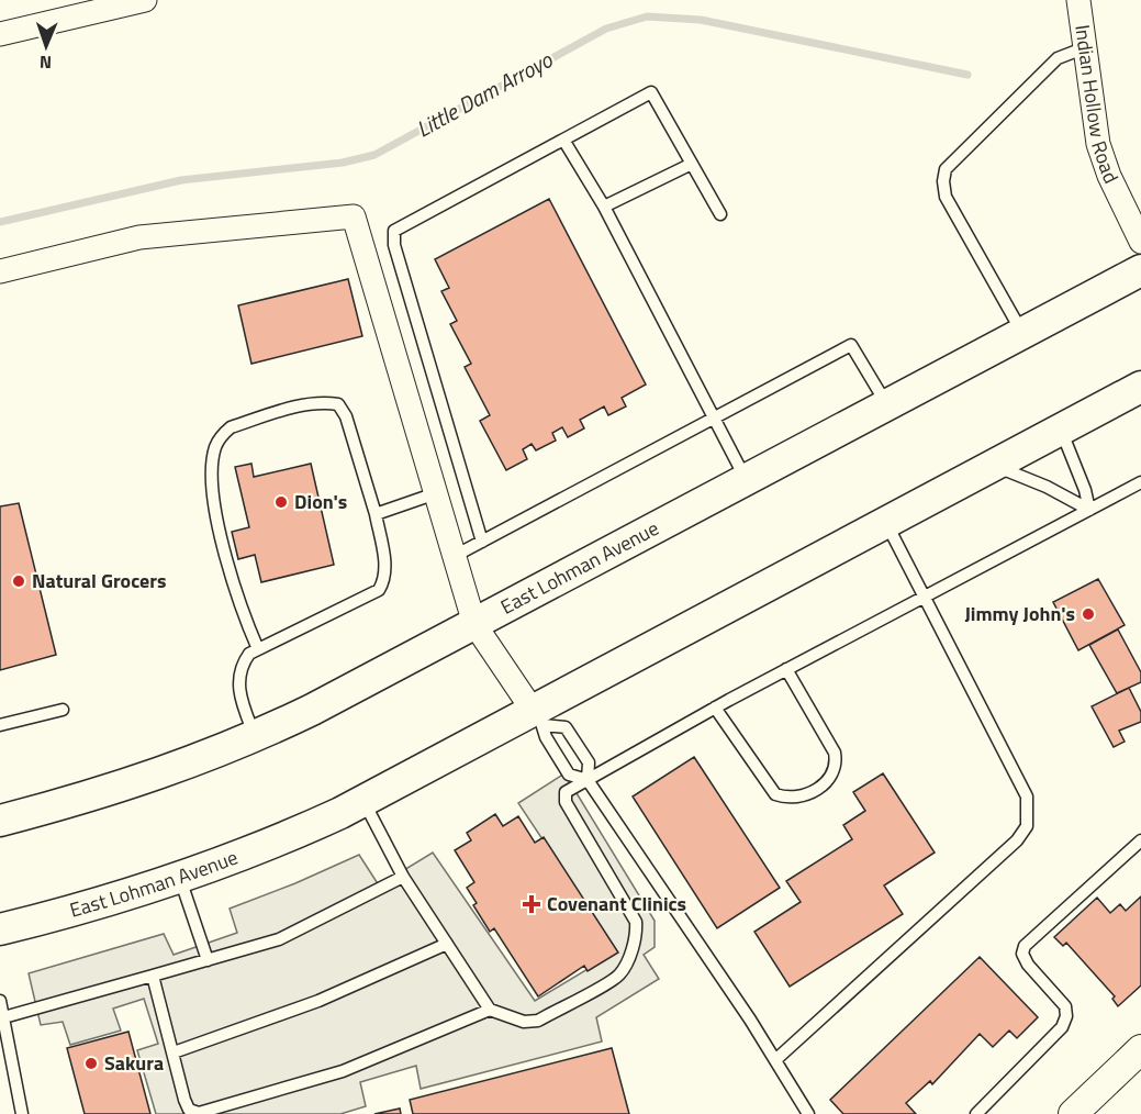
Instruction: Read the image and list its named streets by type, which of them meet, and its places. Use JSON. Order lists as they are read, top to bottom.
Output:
{
  "streets": {
    "main road": ["East Lohman Avenue"],
    "street": ["Indian Hollow Road"]
  },
  "water": ["Little Dam Arroyo"],
  "places": {
    "other": [
      "Dion's",
      "Natural Grocers",
      "Jimmy John's",
      "Sakura"
    ],
    "health": ["Covenant Clinics"]
  },
  "north": "bottom"
}
